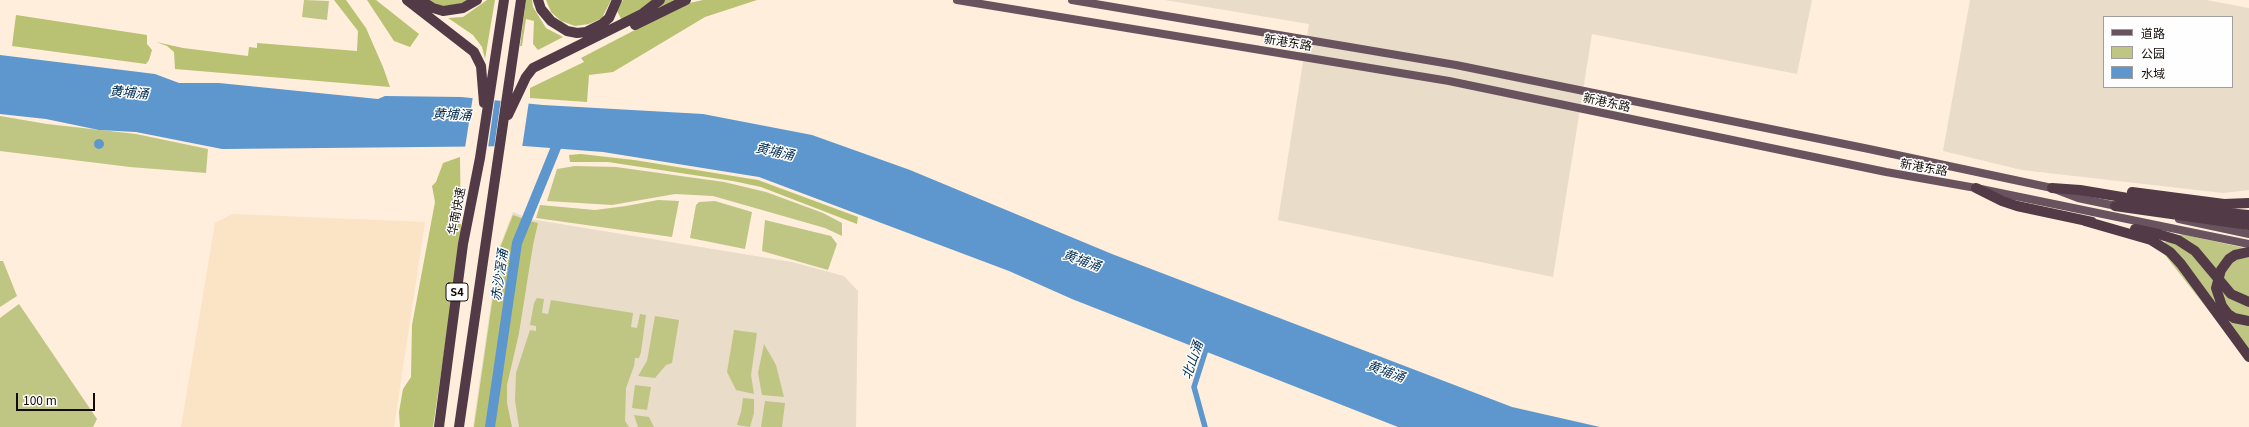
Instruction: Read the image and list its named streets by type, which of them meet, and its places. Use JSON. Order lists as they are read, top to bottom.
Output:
{
  "streets": {
    "highway": ["华南快速", "S4"],
    "main road": ["新港东路"]
  },
  "water": ["黄埔涌", "赤沙滘涌", "北山涌"],
  "legend": ["道路", "公园", "水域"],
  "scale_bar": "100 m"
}
